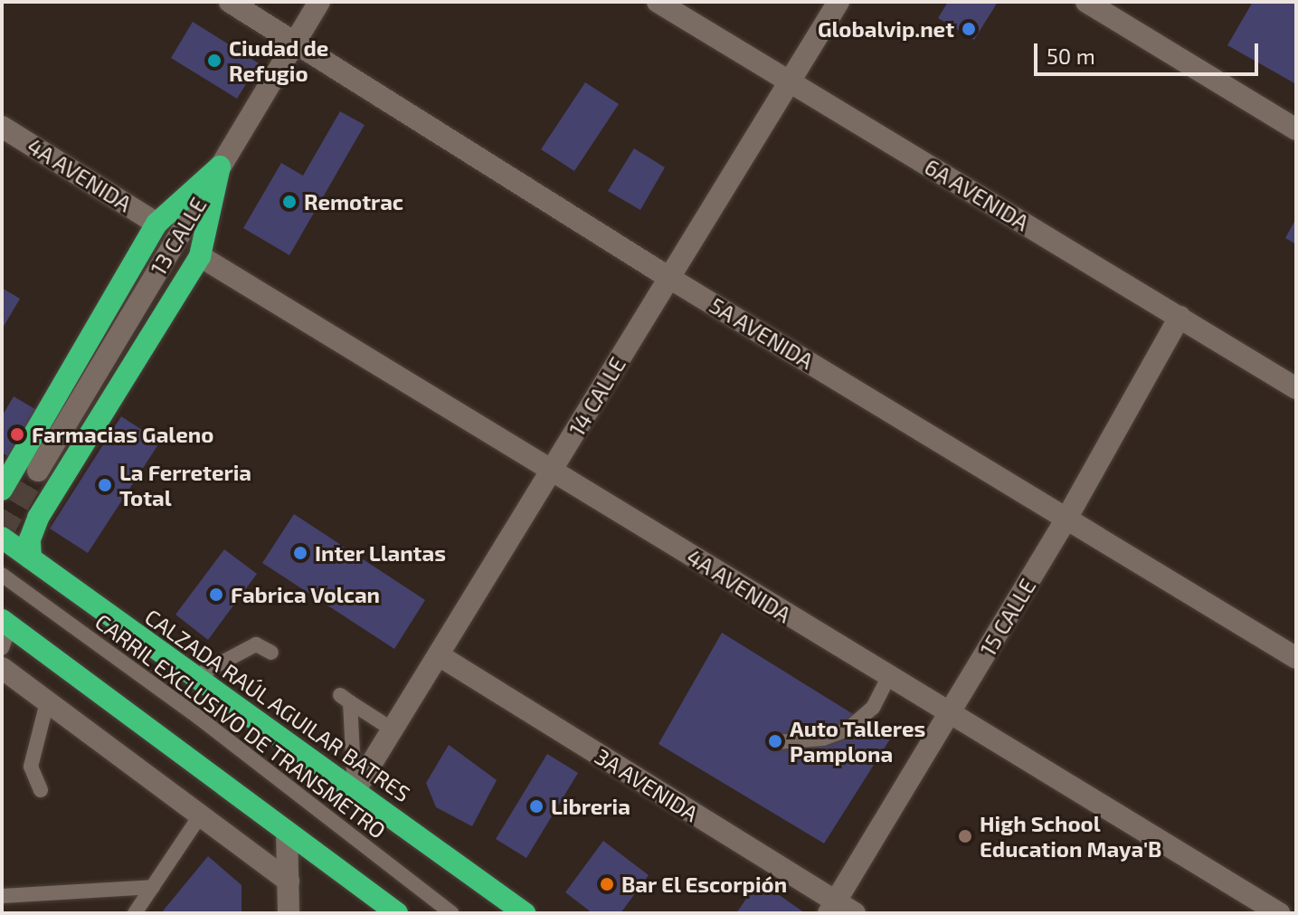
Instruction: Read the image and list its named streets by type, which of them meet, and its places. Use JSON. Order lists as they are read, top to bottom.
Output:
{
  "streets": {
    "highway": ["CALZADA RAÚL AGUILAR BATRES"],
    "street": [
      "4A AVENIDA",
      "6A AVENIDA",
      "13 CALLE",
      "5A AVENIDA",
      "14 CALLE",
      "15 CALLE",
      "3A AVENIDA"
    ],
    "lane": ["CARRIL EXCLUSIVO DE TRANSMETRO"]
  },
  "crossings": [
    ["4A AVENIDA", "14 CALLE"],
    ["4A AVENIDA", "15 CALLE"],
    ["6A AVENIDA", "14 CALLE"],
    ["6A AVENIDA", "15 CALLE"],
    ["13 CALLE", "5A AVENIDA"],
    ["5A AVENIDA", "14 CALLE"],
    ["5A AVENIDA", "15 CALLE"],
    ["14 CALLE", "CALZADA RAÚL AGUILAR BATRES"],
    ["14 CALLE", "3A AVENIDA"],
    ["15 CALLE", "3A AVENIDA"]
  ],
  "places": [
    "Globalvip.net",
    "Ciudad de Refugio",
    "Remotrac",
    "Farmacias Galeno",
    "La Ferreteria Total",
    "Inter Llantas",
    "Fabrica Volcan",
    "Auto Talleres Pamplona",
    "Libreria",
    "High School Education Maya'B",
    "Bar El Escorpión"
  ],
  "scale_bar": "50 m"
}
